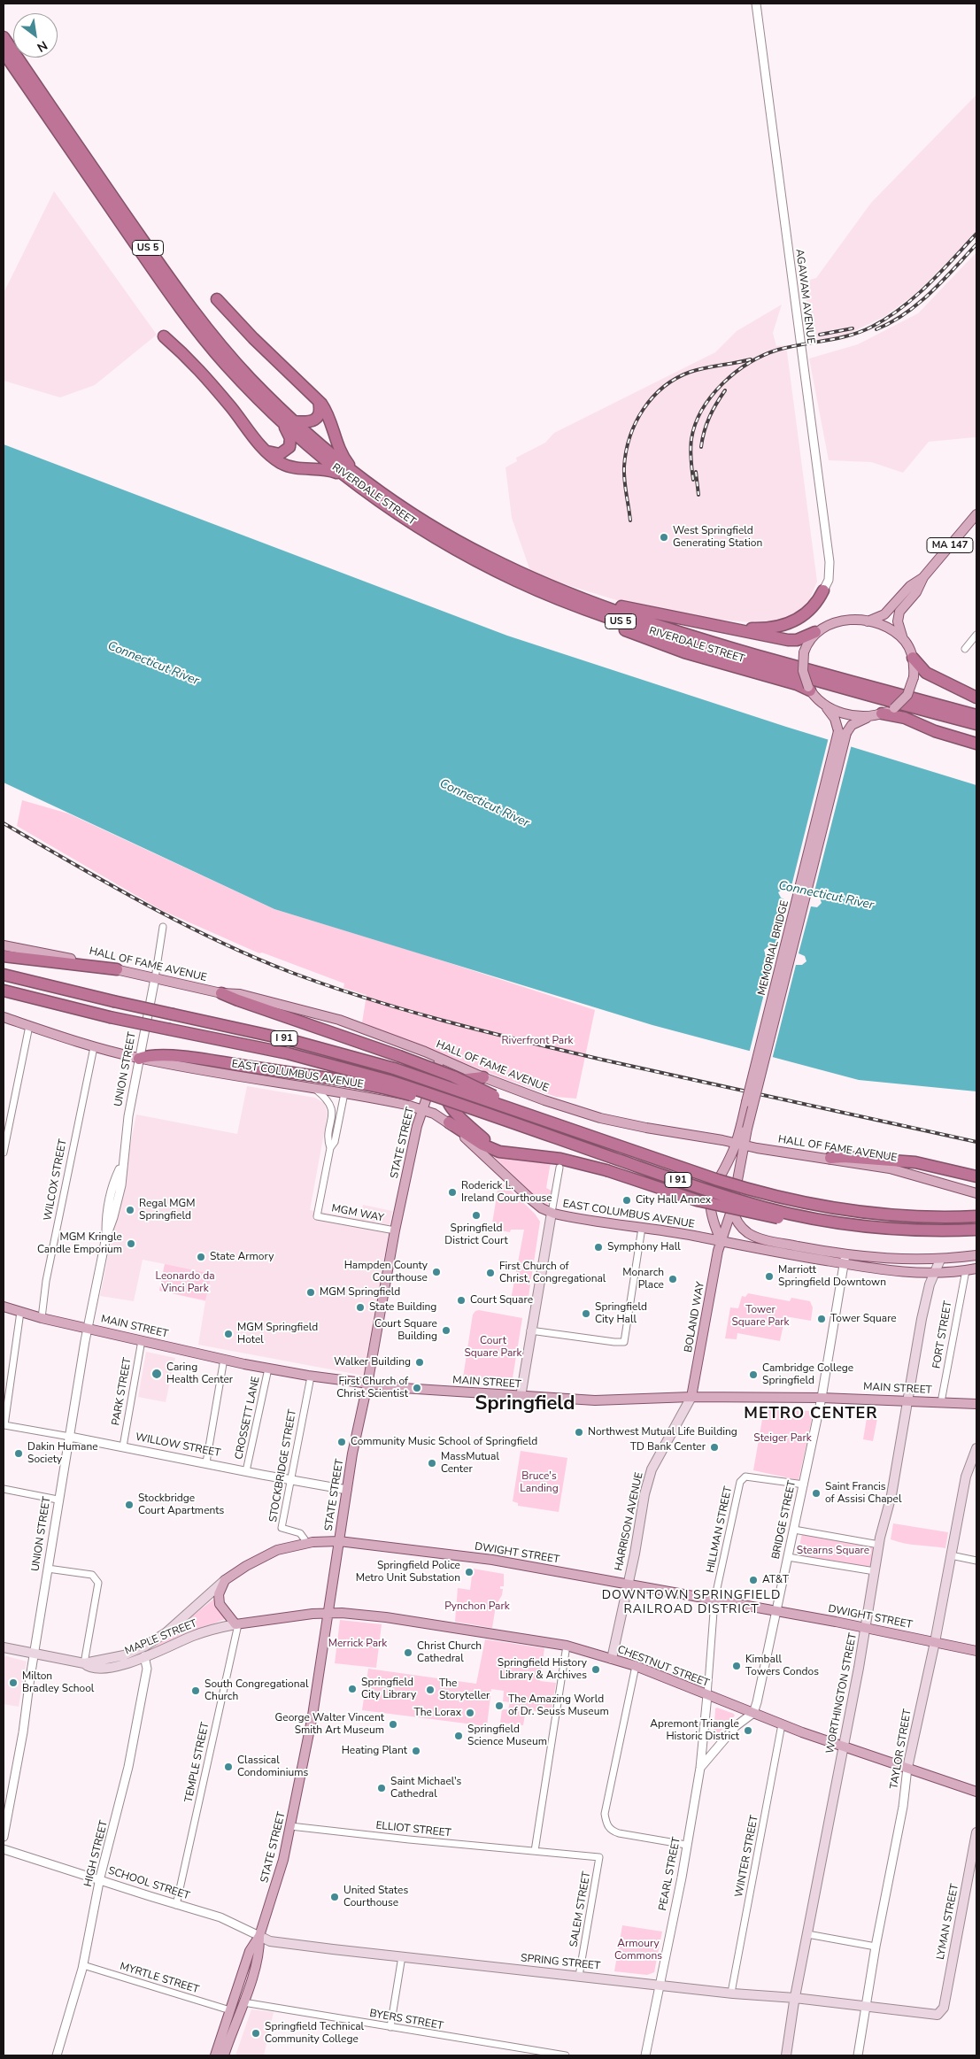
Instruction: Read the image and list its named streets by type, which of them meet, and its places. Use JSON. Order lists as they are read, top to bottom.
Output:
{
  "streets": {
    "highway": ["US 5", "RIVERDALE STREET", "I 91"],
    "main road": [
      "MA 147",
      "MEMORIAL BRIDGE",
      "HALL OF FAME AVENUE",
      "EAST COLUMBUS AVENUE",
      "STATE STREET",
      "BOLAND WAY",
      "MAIN STREET",
      "HARRISON AVENUE",
      "DWIGHT STREET",
      "MAPLE STREET",
      "CHESTNUT STREET",
      "WORTHINGTON STREET",
      "TAYLOR STREET",
      "LYMAN STREET",
      "SPRING STREET"
    ],
    "street": [
      "AGAWAM AVENUE",
      "UNION STREET",
      "WILCOX STREET",
      "MGM WAY",
      "FORT STREET",
      "PARK STREET",
      "CROSSETT LANE",
      "WILLOW STREET",
      "STOCKBRIDGE STREET",
      "BRIDGE STREET",
      "HILLMAN STREET",
      "TEMPLE STREET",
      "ELLIOT STREET",
      "HIGH STREET",
      "WINTER STREET",
      "PEARL STREET",
      "SCHOOL STREET",
      "SALEM STREET",
      "MYRTLE STREET",
      "BYERS STREET"
    ]
  },
  "crossings": [
    ["US 5", "RIVERDALE STREET"],
    ["MEMORIAL BRIDGE", "BOLAND WAY"],
    ["HALL OF FAME AVENUE", "UNION STREET"],
    ["HALL OF FAME AVENUE", "STATE STREET"],
    ["HALL OF FAME AVENUE", "BOLAND WAY"],
    ["UNION STREET", "EAST COLUMBUS AVENUE"],
    ["UNION STREET", "MAIN STREET"],
    ["UNION STREET", "WILLOW STREET"],
    ["UNION STREET", "MAPLE STREET"],
    ["EAST COLUMBUS AVENUE", "STATE STREET"],
    ["EAST COLUMBUS AVENUE", "WILCOX STREET"],
    ["EAST COLUMBUS AVENUE", "BOLAND WAY"],
    ["EAST COLUMBUS AVENUE", "FORT STREET"],
    ["EAST COLUMBUS AVENUE", "BRIDGE STREET"],
    ["EAST COLUMBUS AVENUE", "WORTHINGTON STREET"],
    ["STATE STREET", "MGM WAY"],
    ["STATE STREET", "MAIN STREET"],
    ["STATE STREET", "WILLOW STREET"],
    ["STATE STREET", "DWIGHT STREET"],
    ["STATE STREET", "MAPLE STREET"],
    ["STATE STREET", "CHESTNUT STREET"],
    ["STATE STREET", "ELLIOT STREET"],
    ["STATE STREET", "SCHOOL STREET"],
    ["STATE STREET", "SPRING STREET"],
    ["STATE STREET", "MYRTLE STREET"],
    ["STATE STREET", "BYERS STREET"],
    ["WILCOX STREET", "MAIN STREET"],
    ["BOLAND WAY", "MAIN STREET"],
    ["BOLAND WAY", "HARRISON AVENUE"],
    ["MAIN STREET", "FORT STREET"],
    ["MAIN STREET", "PARK STREET"],
    ["MAIN STREET", "CROSSETT LANE"],
    ["MAIN STREET", "STOCKBRIDGE STREET"],
    ["MAIN STREET", "BRIDGE STREET"],
    ["MAIN STREET", "HARRISON AVENUE"],
    ["MAIN STREET", "WORTHINGTON STREET"],
    ["PARK STREET", "WILLOW STREET"],
    ["CROSSETT LANE", "WILLOW STREET"],
    ["WILLOW STREET", "STOCKBRIDGE STREET"],
    ["STOCKBRIDGE STREET", "DWIGHT STREET"],
    ["BRIDGE STREET", "HILLMAN STREET"],
    ["BRIDGE STREET", "DWIGHT STREET"],
    ["BRIDGE STREET", "CHESTNUT STREET"],
    ["HARRISON AVENUE", "DWIGHT STREET"],
    ["HARRISON AVENUE", "CHESTNUT STREET"],
    ["HILLMAN STREET", "DWIGHT STREET"],
    ["HILLMAN STREET", "CHESTNUT STREET"],
    ["HILLMAN STREET", "PEARL STREET"],
    ["DWIGHT STREET", "MAPLE STREET"],
    ["DWIGHT STREET", "WORTHINGTON STREET"],
    ["DWIGHT STREET", "TAYLOR STREET"],
    ["MAPLE STREET", "CHESTNUT STREET"],
    ["MAPLE STREET", "TEMPLE STREET"],
    ["MAPLE STREET", "HIGH STREET"],
    ["CHESTNUT STREET", "WORTHINGTON STREET"],
    ["CHESTNUT STREET", "TAYLOR STREET"],
    ["CHESTNUT STREET", "WINTER STREET"],
    ["CHESTNUT STREET", "PEARL STREET"],
    ["WORTHINGTON STREET", "SPRING STREET"],
    ["TAYLOR STREET", "SPRING STREET"],
    ["TEMPLE STREET", "SCHOOL STREET"],
    ["ELLIOT STREET", "SALEM STREET"],
    ["HIGH STREET", "SCHOOL STREET"],
    ["HIGH STREET", "MYRTLE STREET"],
    ["WINTER STREET", "SPRING STREET"],
    ["PEARL STREET", "SPRING STREET"],
    ["SCHOOL STREET", "SPRING STREET"],
    ["SALEM STREET", "SPRING STREET"],
    ["LYMAN STREET", "SPRING STREET"]
  ],
  "districts": ["Springfield", "METRO CENTER", "DOWNTOWN SPRINGFIELD RAILROAD DISTRICT"],
  "water": ["Connecticut River"],
  "parks": [
    "Riverfront Park",
    "Leonardo da Vinci Park",
    "Tower Square Park",
    "Court Square Park",
    "Steiger Park",
    "Bruce's Landing",
    "Stearns Square",
    "Pynchon Park",
    "Merrick Park",
    "Armoury Commons"
  ],
  "places": [
    "West Springfield Generating Station",
    "Roderick L. Ireland Courthouse",
    "City Hall Annex",
    "Regal MGM Springfield",
    "Springfield District Court",
    "MGM Kringle Candle Emporium",
    "Symphony Hall",
    "State Armory",
    "Hampden County Courthouse",
    "First Church of Christ, Congregational",
    "Marriott Springfield Downtown",
    "Monarch Place",
    "MGM Springfield",
    "Court Square",
    "State Building",
    "Springfield City Hall",
    "Tower Square",
    "Court Square Building",
    "MGM Springfield Hotel",
    "Walker Building",
    "Caring Health Center",
    "Cambridge College Springfield",
    "First Church of Christ Scientist",
    "Northwest Mutual Life Building",
    "Community Music School of Springfield",
    "TD Bank Center",
    "Dakin Humane Society",
    "MassMutual Center",
    "Saint Francis of Assisi Chapel",
    "Stockbridge Court Apartments",
    "Springfield Police Metro Unit Substation",
    "AT&T",
    "Christ Church Cathedral",
    "Kimball Towers Condos",
    "Springfield History Library & Archives",
    "Milton Bradley School",
    "Springfield City Library",
    "The Storyteller",
    "South Congregational Church",
    "The Amazing World of Dr. Seuss Museum",
    "The Lorax",
    "George Walter Vincent Smith Art Museum",
    "Apremont Triangle Historic District",
    "Springfield Science Museum",
    "Heating Plant",
    "Classical Condominiums",
    "Saint Michael's Cathedral",
    "United States Courthouse",
    "Springfield Technical Community College"
  ],
  "north": "bottom right"
}
